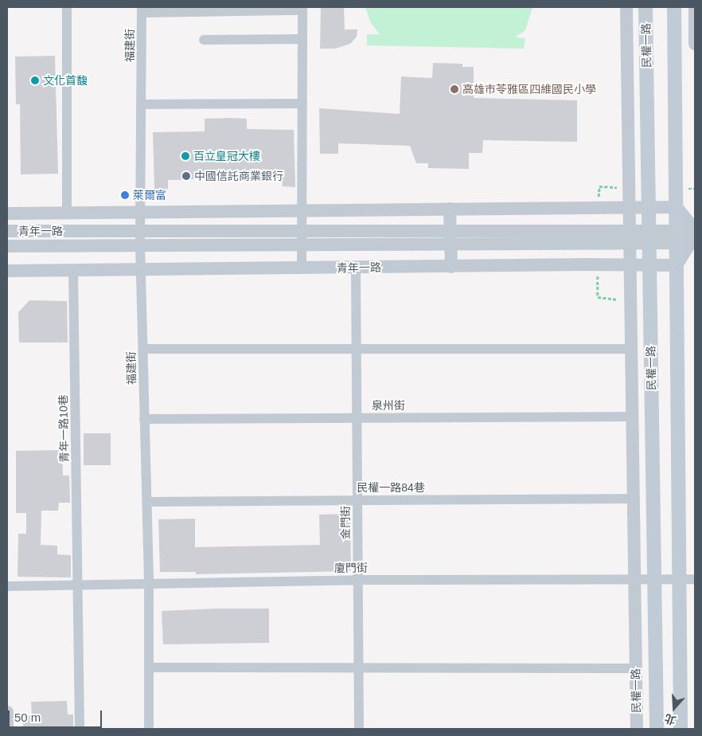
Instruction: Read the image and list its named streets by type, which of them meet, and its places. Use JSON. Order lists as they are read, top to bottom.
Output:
{
  "streets": {
    "main road": ["民權一路"],
    "street": [
      "福建街",
      "青年一路",
      "泉州街",
      "青年一路10巷",
      "民權一路84巷",
      "金門街",
      "廈門街"
    ]
  },
  "crossings": [
    ["福建街", "青年一路"],
    ["福建街", "泉州街"],
    ["福建街", "民權一路84巷"],
    ["福建街", "廈門街"],
    ["民權一路", "青年一路"],
    ["民權一路", "泉州街"],
    ["民權一路", "民權一路84巷"],
    ["民權一路", "廈門街"],
    ["青年一路", "青年一路10巷"],
    ["青年一路", "金門街"],
    ["泉州街", "金門街"],
    ["青年一路10巷", "廈門街"],
    ["民權一路84巷", "金門街"],
    ["金門街", "廈門街"]
  ],
  "places": [
    "文化首馥",
    "高雄市苓雅區四維國民小學",
    "百立皇冠大樓",
    "中國信託商業銀行",
    "萊爾富"
  ],
  "scale_bar": "50 m",
  "north": "bottom"
}
